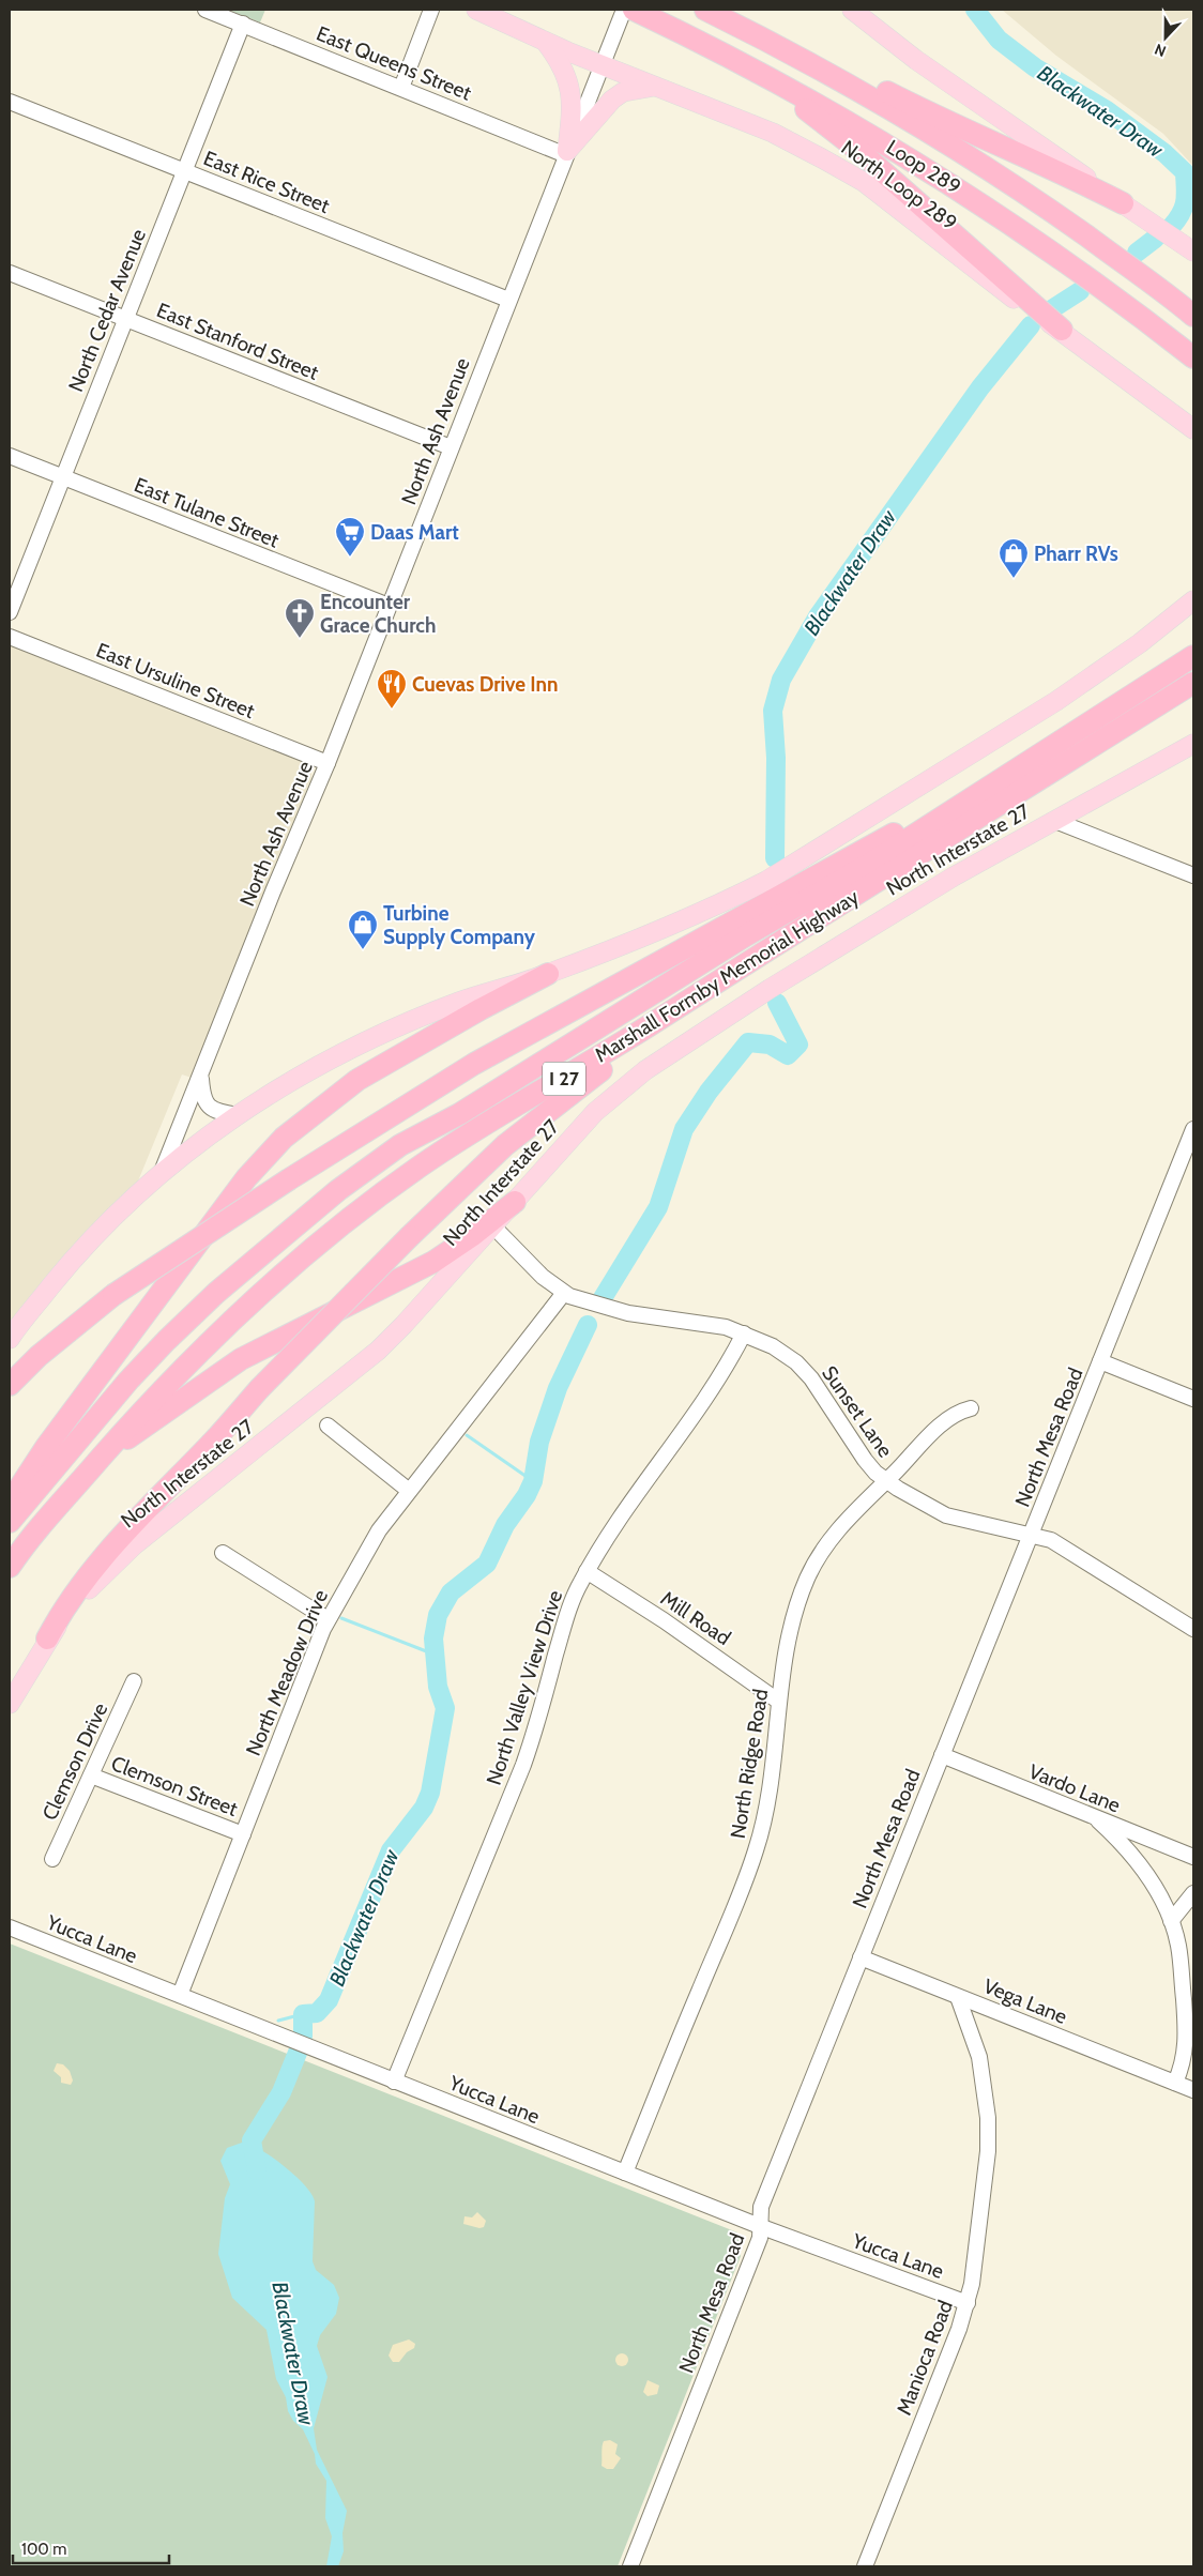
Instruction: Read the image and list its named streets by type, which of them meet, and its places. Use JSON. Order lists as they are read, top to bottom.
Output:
{
  "streets": {
    "highway": ["Loop 289", "Marshall Formby Memorial Highway", "I 27"],
    "main road": ["North Loop 289", "North Interstate 27"],
    "street": [
      "East Queens Street",
      "East Rice Street",
      "North Cedar Avenue",
      "East Stanford Street",
      "North Ash Avenue",
      "East Tulane Street",
      "East Ursuline Street",
      "Sunset Lane",
      "North Mesa Road",
      "Mill Road",
      "North Meadow Drive",
      "North Valley View Drive",
      "Clemson Drive",
      "North Ridge Road",
      "Clemson Street",
      "Vardo Lane",
      "Yucca Lane",
      "Vega Lane",
      "Manioca Road"
    ]
  },
  "crossings": [
    ["East Queens Street", "North Cedar Avenue"],
    ["East Queens Street", "North Ash Avenue"],
    ["East Rice Street", "North Cedar Avenue"],
    ["East Rice Street", "North Ash Avenue"],
    ["North Loop 289", "North Ash Avenue"],
    ["North Cedar Avenue", "East Stanford Street"],
    ["North Cedar Avenue", "East Tulane Street"],
    ["East Stanford Street", "North Ash Avenue"],
    ["North Ash Avenue", "East Tulane Street"],
    ["North Ash Avenue", "East Ursuline Street"],
    ["North Interstate 27", "Sunset Lane"],
    ["Sunset Lane", "North Mesa Road"],
    ["Sunset Lane", "North Meadow Drive"],
    ["Sunset Lane", "North Valley View Drive"],
    ["Sunset Lane", "North Ridge Road"],
    ["North Mesa Road", "Vardo Lane"],
    ["North Mesa Road", "Yucca Lane"],
    ["North Mesa Road", "Vega Lane"],
    ["Mill Road", "North Valley View Drive"],
    ["Mill Road", "North Ridge Road"],
    ["North Meadow Drive", "Clemson Street"],
    ["North Meadow Drive", "Yucca Lane"],
    ["North Valley View Drive", "Yucca Lane"],
    ["Clemson Drive", "Clemson Street"],
    ["North Ridge Road", "Yucca Lane"],
    ["Yucca Lane", "Manioca Road"],
    ["Vega Lane", "Manioca Road"]
  ],
  "water": ["Blackwater Draw"],
  "places": {
    "supermarket": ["Daas Mart"],
    "shop": ["Pharr RVs", "Turbine Supply Company"],
    "church": ["Encounter Grace Church"],
    "restaurant": ["Cuevas Drive Inn"]
  },
  "scale_bar": "100 m",
  "north": "bottom"
}
